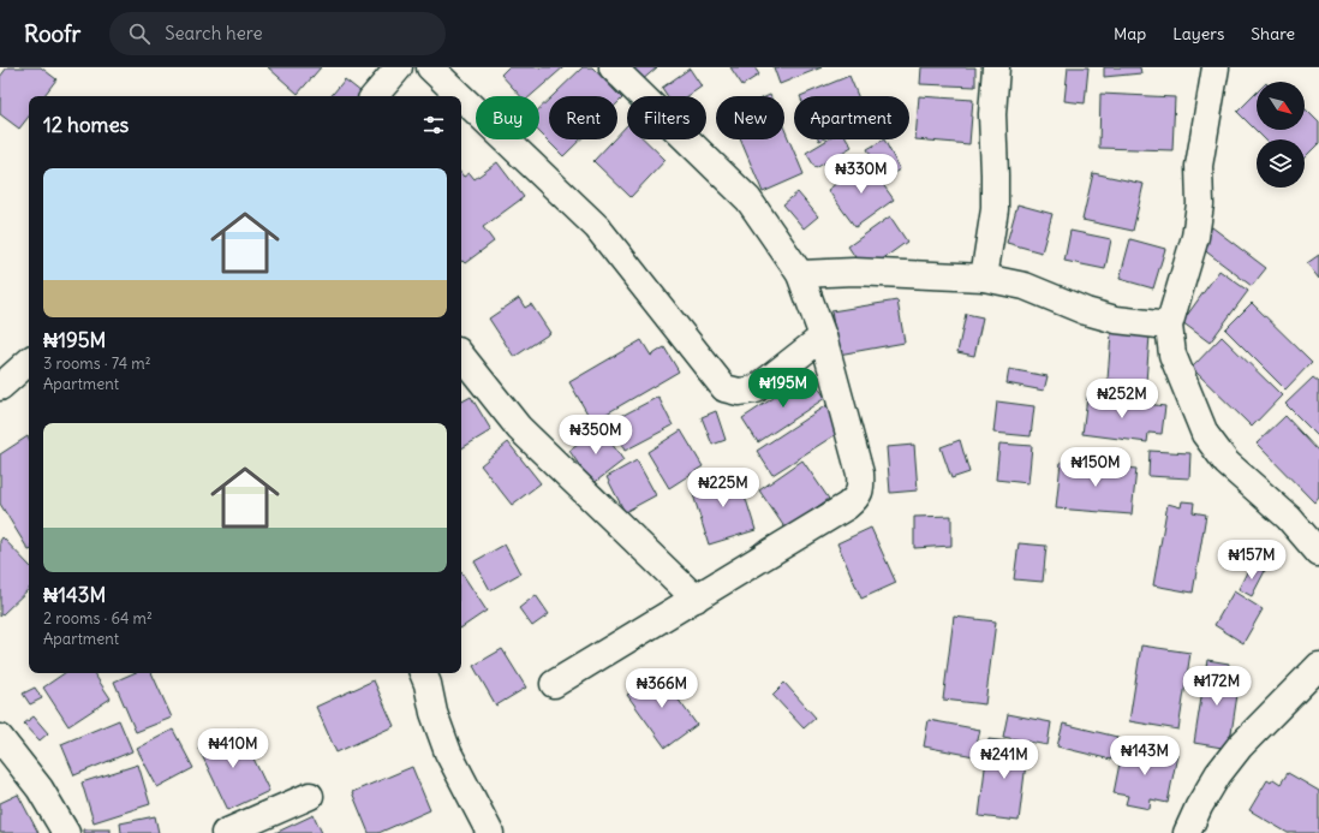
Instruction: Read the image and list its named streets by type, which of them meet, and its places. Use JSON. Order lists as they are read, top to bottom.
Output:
{
  "north": "bottom right",
  "page": {
    "header": "Roofr",
    "search": "Search here",
    "nav": ["Map", "Layers", "Share"],
    "chip": [
      "Buy",
      "Rent",
      "Filters",
      "New",
      "Apartment"
    ],
    "heading": "12 homes",
    "price": [
      "₦330M",
      "₦195M",
      "₦252M",
      "₦350M",
      "₦150M",
      "₦225M",
      "₦157M",
      "₦172M",
      "₦366M",
      "₦410M",
      "₦143M",
      "₦241M"
    ],
    "list": [
      {
        "name": "₦195M",
        "note": "3 rooms · 74 m² · Apartment"
      },
      {
        "name": "₦143M",
        "note": "2 rooms · 64 m² · Apartment"
      }
    ]
  }
}
